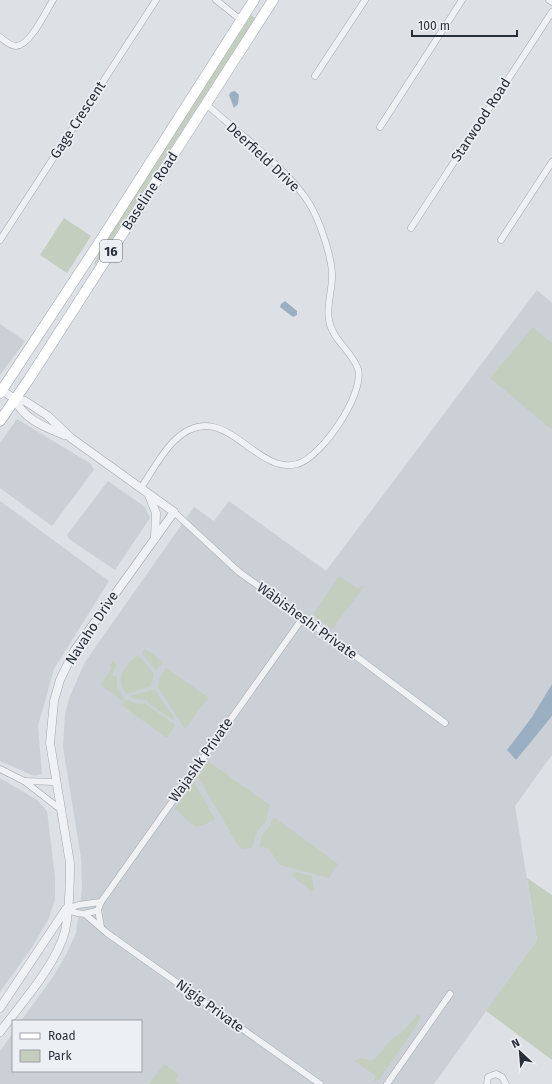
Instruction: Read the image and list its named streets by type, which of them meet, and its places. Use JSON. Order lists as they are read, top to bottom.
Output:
{
  "streets": {
    "main road": ["Baseline Road", "16"],
    "street": [
      "Gage Crescent",
      "Starwood Road",
      "Deerfield Drive",
      "Wàbisheshì Private",
      "Navaho Drive",
      "Wajashk Private",
      "Nigig Private"
    ]
  },
  "crossings": [
    ["Deerfield Drive", "Baseline Road"],
    ["Wàbisheshì Private", "Navaho Drive"],
    ["Wàbisheshì Private", "Wajashk Private"]
  ],
  "legend": ["Road", "Park"],
  "scale_bar": "100 m",
  "north": "top left"
}
